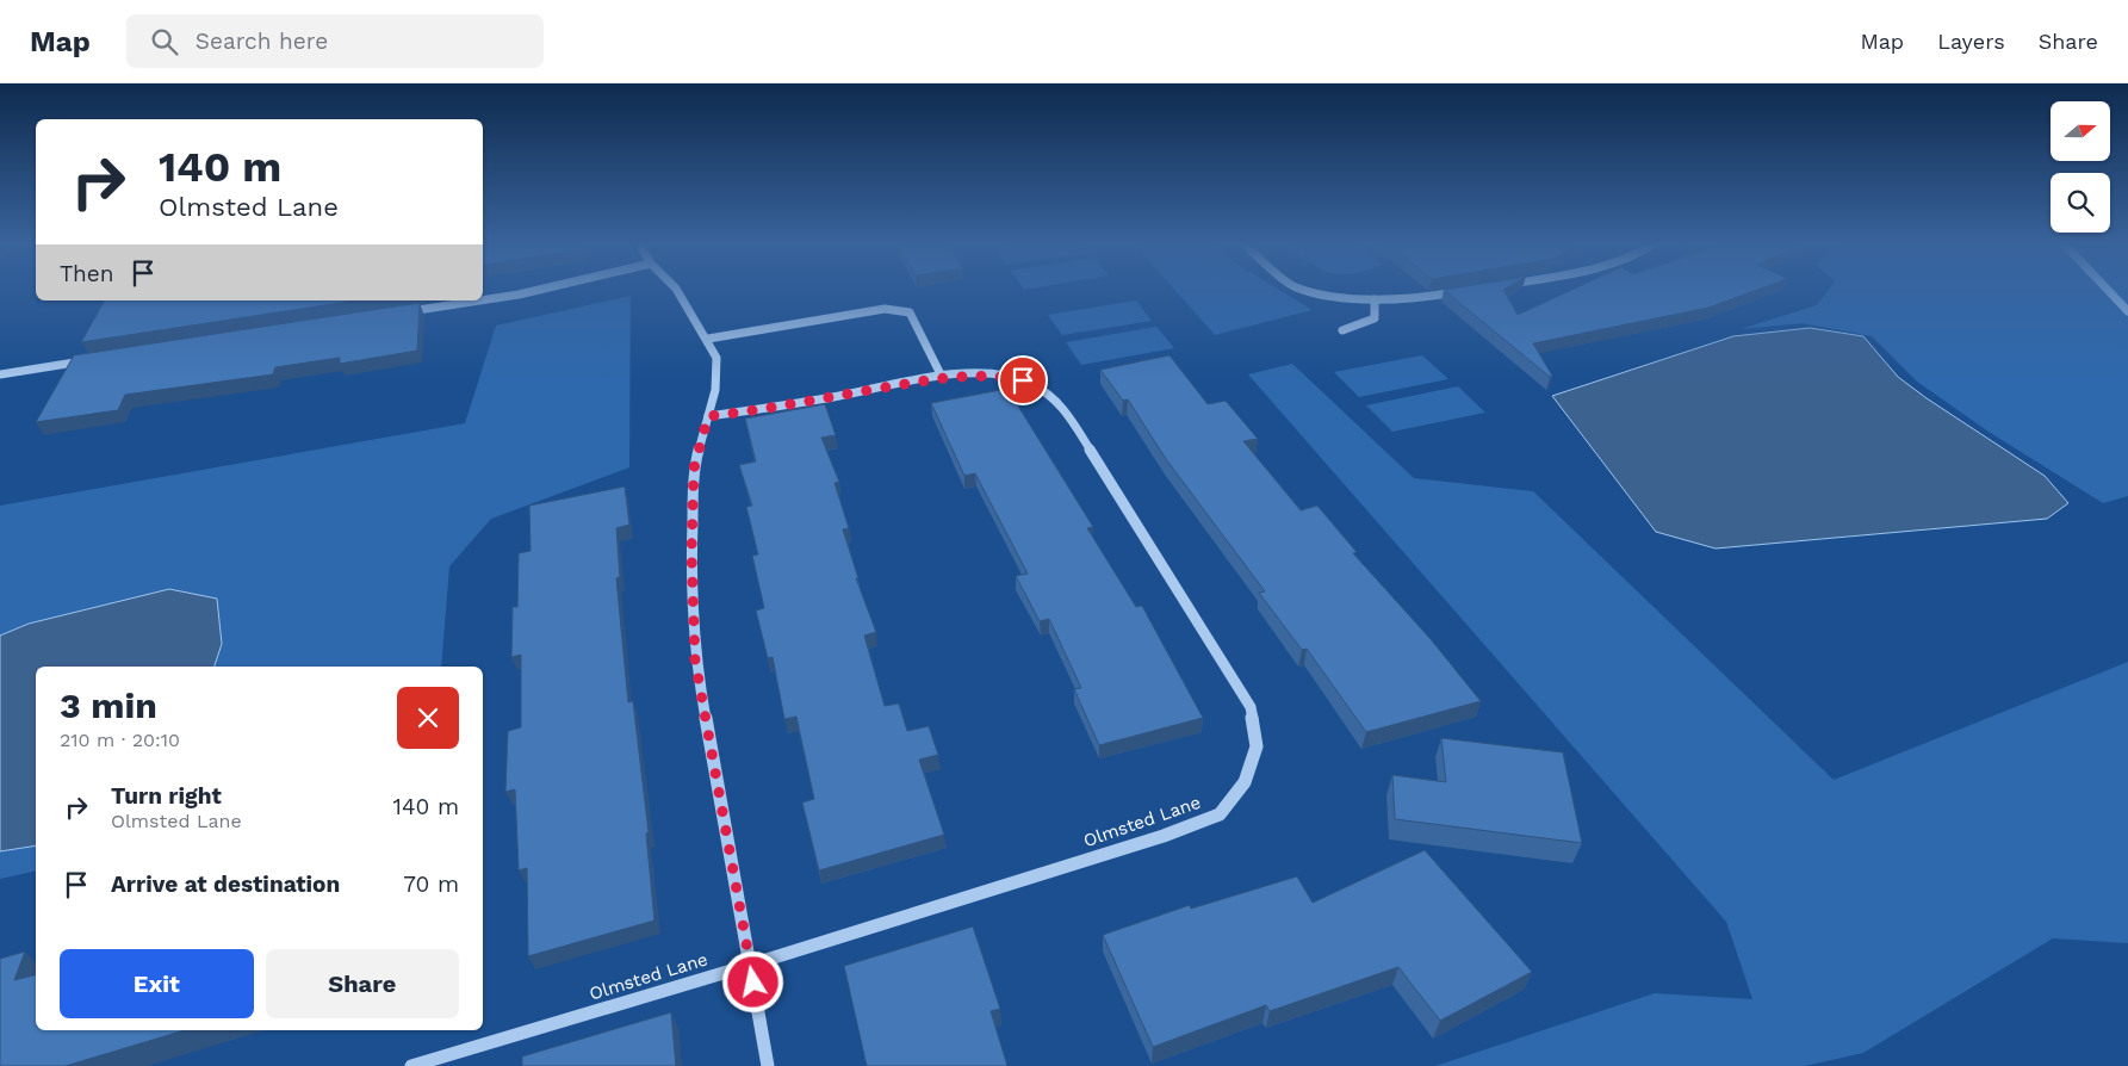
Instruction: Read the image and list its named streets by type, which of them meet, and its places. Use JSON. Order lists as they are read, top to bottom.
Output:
{
  "streets": {
    "street": ["Olmsted Lane"]
  },
  "north": "right",
  "page": {
    "header": "Map",
    "search": "Search here",
    "nav": ["Map", "Layers", "Share"],
    "turn": ["140 m", "Olmsted Lane"],
    "then": "Then",
    "heading": ["3 min", "210 m · 20:10"],
    "list": [
      {
        "name": "Turn right",
        "note": "Olmsted Lane",
        "value": "140 m"
      },
      {
        "name": "Arrive at destination",
        "value": "70 m"
      }
    ],
    "buttons": ["Exit", "Share"]
  }
}
